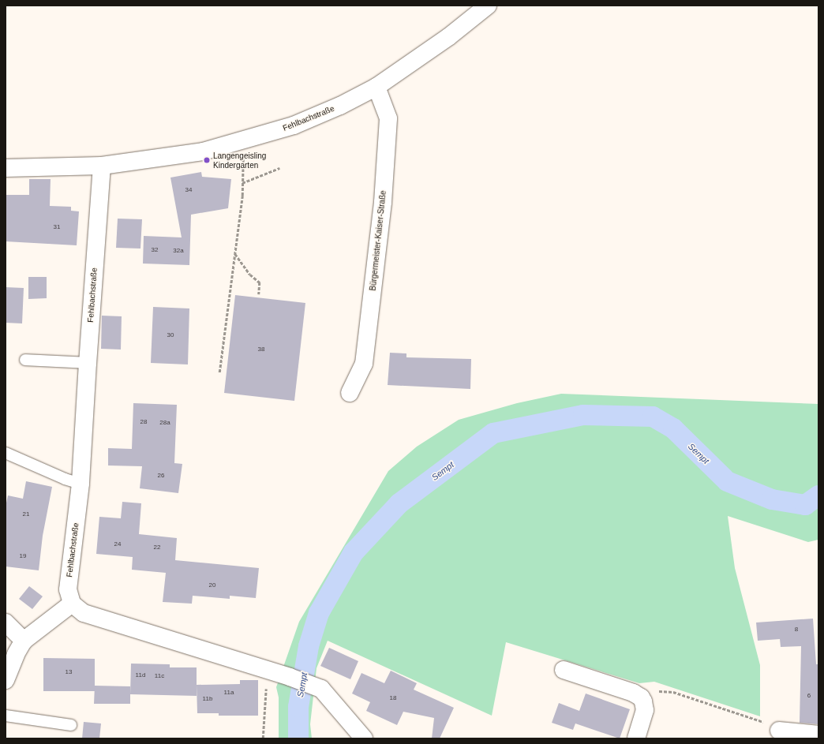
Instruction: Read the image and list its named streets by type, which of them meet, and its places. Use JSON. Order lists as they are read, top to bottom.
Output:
{
  "streets": {
    "street": ["Fehlbachstraße", "Bürgermeister-Kaiser-Straße"]
  },
  "crossings": [
    ["Fehlbachstraße", "Bürgermeister-Kaiser-Straße"]
  ],
  "water": ["Sempt"],
  "places": ["Langengeisling Kindergarten"],
  "house_numbers": [
    "34",
    "31",
    "32",
    "32a",
    "30",
    "38",
    "28",
    "28a",
    "26",
    "21",
    "24",
    "22",
    "19",
    "20",
    "8",
    "13",
    "11d",
    "11c",
    "11a",
    "6",
    "18",
    "11b"
  ]
}
